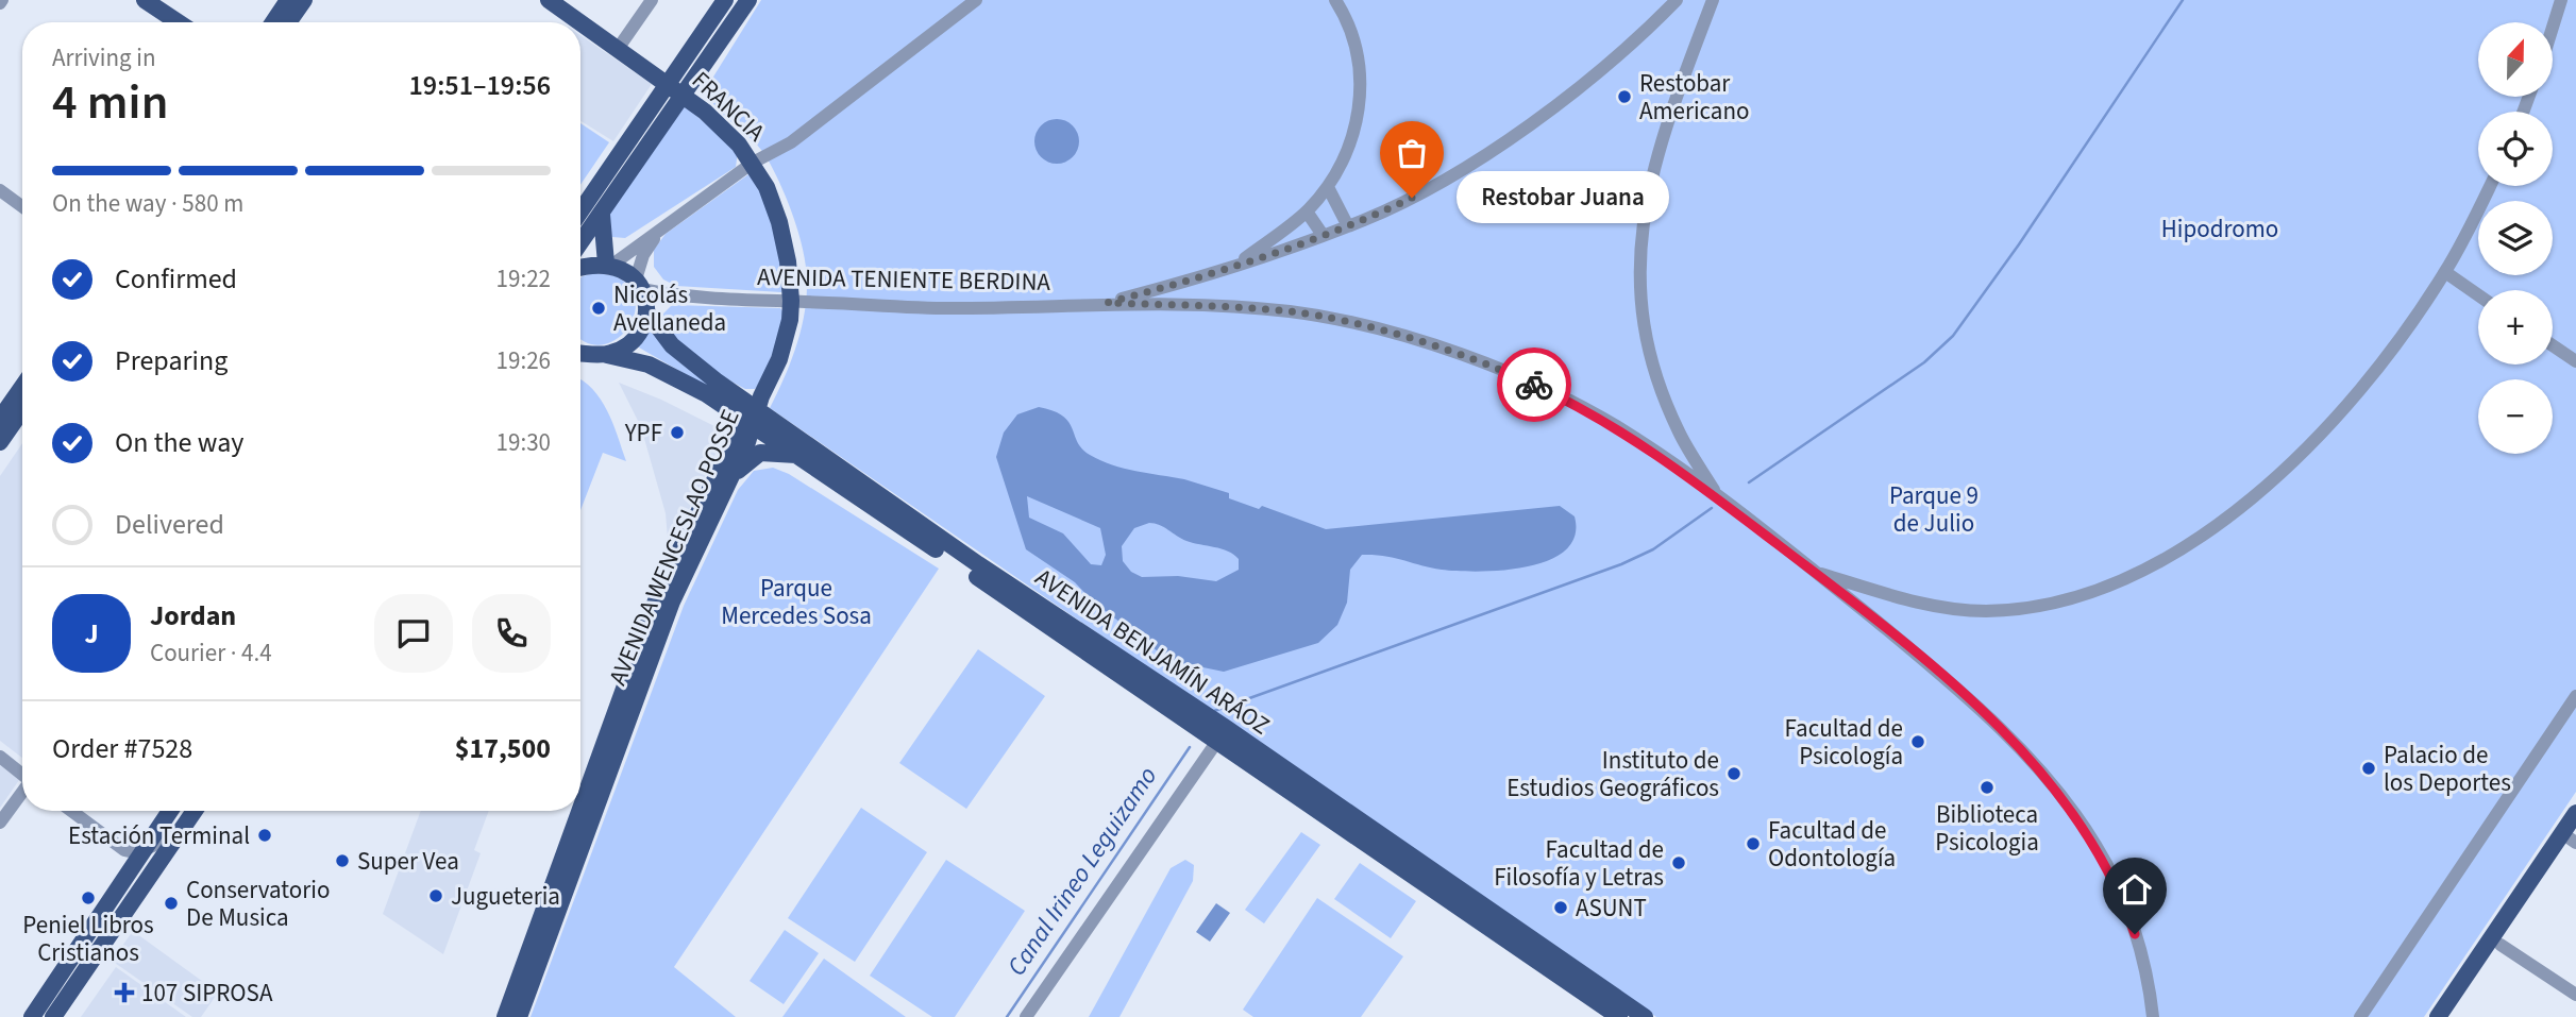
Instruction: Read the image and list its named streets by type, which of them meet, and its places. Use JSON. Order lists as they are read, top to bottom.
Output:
{
  "streets": {
    "main road": ["FRANCIA", "AVENIDA WENCESLAO POSSE", "AVENIDA BENJAMÍN ARÁOZ"],
    "street": ["AVENIDA TENIENTE BERDINA"]
  },
  "crossings": [
    ["FRANCIA", "AVENIDA TENIENTE BERDINA"],
    ["FRANCIA", "AVENIDA WENCESLAO POSSE"],
    ["AVENIDA TENIENTE BERDINA", "AVENIDA BENJAMÍN ARÁOZ"],
    ["AVENIDA WENCESLAO POSSE", "AVENIDA BENJAMÍN ARÁOZ"]
  ],
  "water": ["Canal Irineo Leguizamo"],
  "parks": ["Hipodromo", "Parque 9 de Julio", "Parque Mercedes Sosa"],
  "places": {
    "other": [
      "Restobar Americano",
      "Restobar Juana",
      "Nicolás Avellaneda",
      "YPF",
      "Facultad de Psicología",
      "Palacio de los Deportes",
      "Instituto de Estudios Geográficos",
      "Biblioteca Psicologia",
      "Estación Terminal",
      "Facultad de Odontología",
      "Super Vea",
      "Facultad de Filosofía y Letras",
      "Jugueteria",
      "Peniel Libros Cristianos",
      "Conservatorio De Musica",
      "ASUNT"
    ],
    "health": ["107 SIPROSA"]
  },
  "north": "top",
  "page": {
    "map_buttons": ["+", "−"],
    "heading": ["4 min", "Arriving in", "19:51–19:56"],
    "panel": [
      "Jordan",
      "Courier · 4.4",
      "Order #7528",
      "$17,500"
    ],
    "bar": "On the way · 580 m",
    "bubble": "Restobar Juana",
    "list": [
      ["Confirmed", "19:22"],
      ["Preparing", "19:26"],
      ["On the way", "19:30"],
      "Delivered"
    ],
    "round": "J"
  }
}
